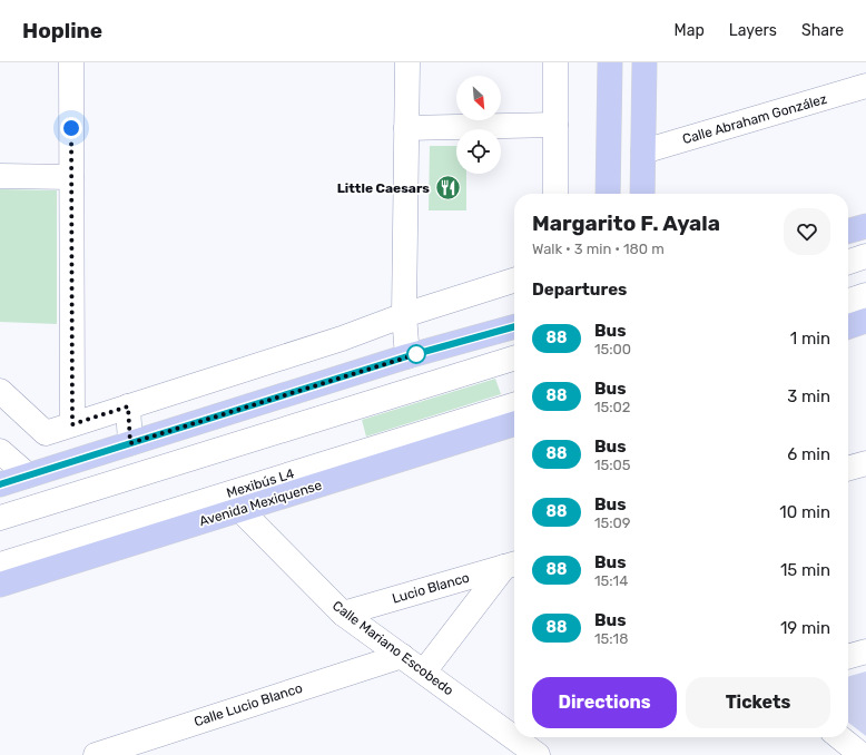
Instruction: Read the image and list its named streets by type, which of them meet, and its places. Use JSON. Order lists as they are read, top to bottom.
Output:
{
  "streets": {
    "main road": ["Avenida Mexiquense"],
    "street": [
      "Calle Abraham González",
      "Mexibús L4",
      "Lucio Blanco",
      "Calle Mariano Escobedo",
      "Calle Lucio Blanco"
    ]
  },
  "crossings": [
    ["Avenida Mexiquense", "Calle Mariano Escobedo"],
    ["Lucio Blanco", "Calle Mariano Escobedo"],
    ["Calle Mariano Escobedo", "Calle Lucio Blanco"]
  ],
  "places": {
    "restaurant": ["Little Caesars"]
  },
  "lines": ["bus line 88"],
  "north": "bottom right",
  "page": {
    "header": "Hopline",
    "nav": ["Map", "Layers", "Share"],
    "heading": [
      ["Margarito F. Ayala", "Walk · 3 min · 180 m"],
      "Departures"
    ],
    "list": [
      {
        "mark": "88",
        "name": "Bus",
        "note": "15:00",
        "value": "1 min"
      },
      {
        "mark": "88",
        "name": "Bus",
        "note": "15:02",
        "value": "3 min"
      },
      {
        "mark": "88",
        "name": "Bus",
        "note": "15:05",
        "value": "6 min"
      },
      {
        "mark": "88",
        "name": "Bus",
        "note": "15:09",
        "value": "10 min"
      },
      {
        "mark": "88",
        "name": "Bus",
        "note": "15:14",
        "value": "15 min"
      },
      {
        "mark": "88",
        "name": "Bus",
        "note": "15:18",
        "value": "19 min"
      }
    ],
    "buttons": ["Directions", "Tickets"]
  }
}
